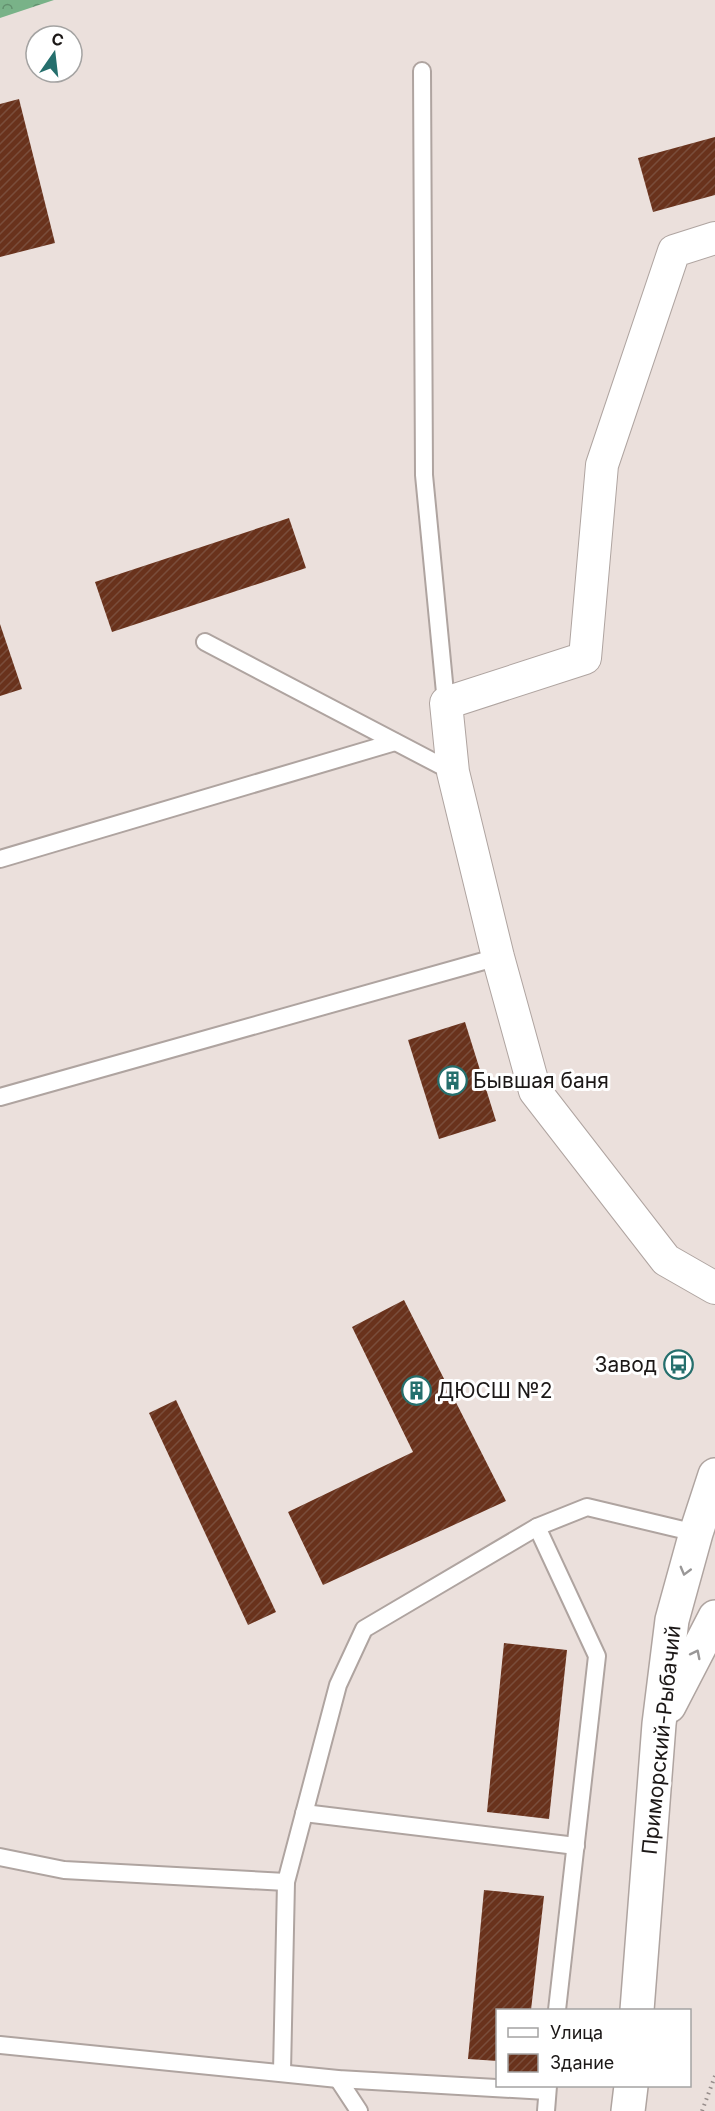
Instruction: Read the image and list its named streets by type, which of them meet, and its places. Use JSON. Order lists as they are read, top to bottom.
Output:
{
  "streets": {
    "main road": ["Приморский-Рыбачий"]
  },
  "places": {
    "building": ["Бывшая баня", "ДЮСШ №2"],
    "bus stop": ["Завод"]
  },
  "legend": ["Улица", "Здание"],
  "north": "top"
}
